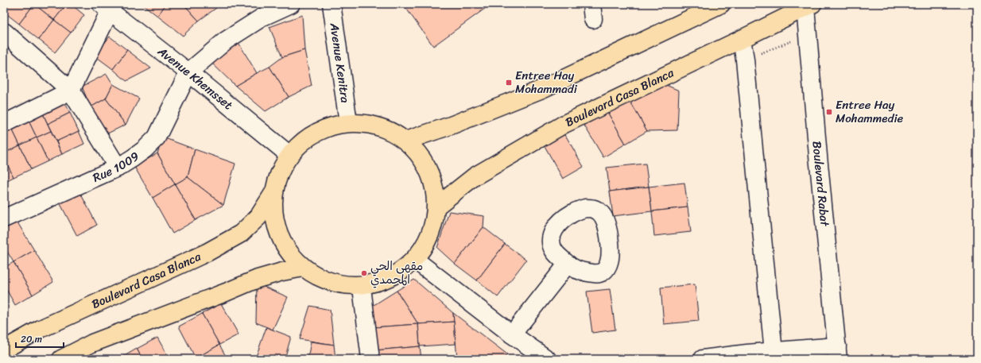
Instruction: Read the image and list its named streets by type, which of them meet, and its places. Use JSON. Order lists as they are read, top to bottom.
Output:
{
  "streets": {
    "main road": ["Boulevard Casa Blanca"],
    "street": [
      "Avenue Kenitra",
      "Avenue Khemsset",
      "Rue 1009",
      "Boulevard Rabat"
    ]
  },
  "crossings": [
    ["Avenue Khemsset", "Rue 1009"],
    ["Boulevard Casa Blanca", "Boulevard Rabat"]
  ],
  "places": {
    "transit": ["Entree Hay Mohammadi", "Entree Hay Mohammedie"],
    "other": ["مقهى الحي المحمدي"]
  },
  "scale_bar": "20 m"
}
